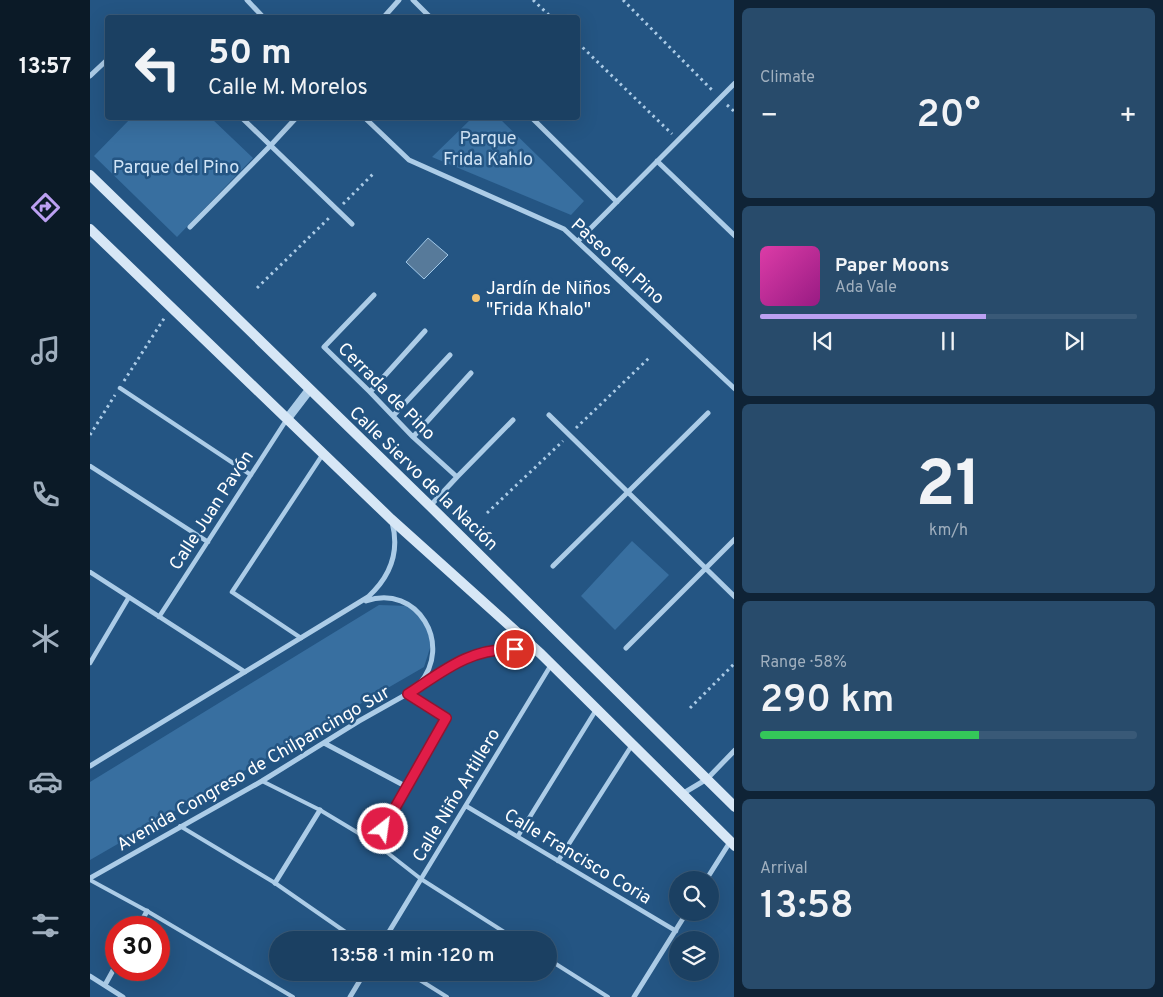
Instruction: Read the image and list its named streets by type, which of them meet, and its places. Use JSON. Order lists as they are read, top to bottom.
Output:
{
  "streets": {
    "main road": ["Calle Siervo de la Nación"],
    "street": [
      "Paseo del Pino",
      "Cerrada de Pino",
      "Calle Juan Pavón",
      "Avenida Congreso de Chilpancingo Sur",
      "Calle Niño Artillero",
      "Calle Francisco Coria"
    ]
  },
  "crossings": [
    ["Calle Niño Artillero", "Calle Francisco Coria"]
  ],
  "parks": ["Parque Frida Kahlo", "Parque del Pino"],
  "places": ["Jardín de Niños \"Frida Khalo\""],
  "page": {
    "tabs": "13:57",
    "tile": [
      "Climate",
      ["21", "km/h"],
      ["Range · 58%", "290 km"],
      ["Arrival", "13:58"]
    ],
    "turn": ["50 m", "Calle M. Morelos"],
    "heat": ["−", "20°", "+"],
    "song": ["Paper Moons", "Ada Vale"],
    "limit": "30",
    "trip": "13:58 · 1 min · 120 m"
  }
}
